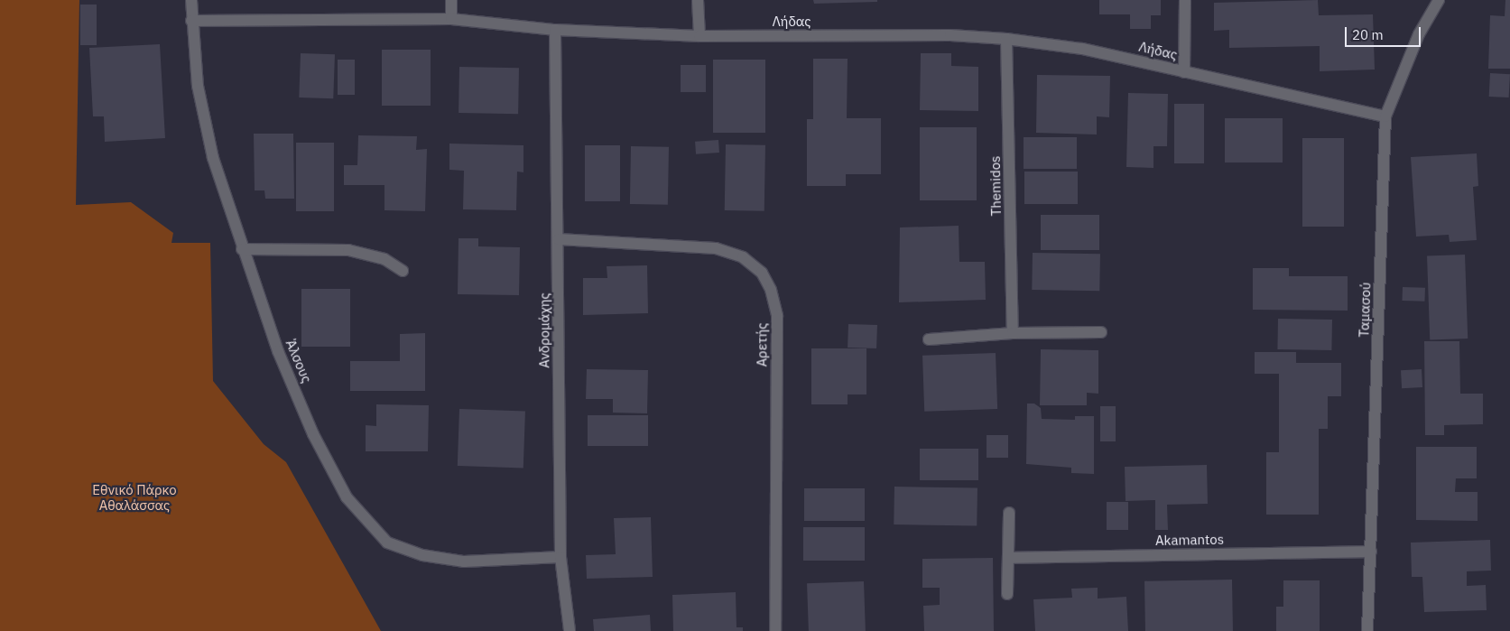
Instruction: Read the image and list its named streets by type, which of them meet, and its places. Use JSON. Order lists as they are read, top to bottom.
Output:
{
  "streets": {
    "street": [
      "Λήδας",
      "Themidos",
      "Ταμασού",
      "Ανδρομάχης",
      "Αρετής",
      "Άλσους",
      "Akamantos"
    ]
  },
  "crossings": [
    ["Λήδας", "Themidos"],
    ["Λήδας", "Ταμασού"],
    ["Λήδας", "Ανδρομάχης"],
    ["Λήδας", "Άλσους"],
    ["Ταμασού", "Akamantos"],
    ["Ανδρομάχης", "Αρετής"],
    ["Ανδρομάχης", "Άλσους"]
  ],
  "parks": ["Εθνικό Πάρκο Αθαλάσσας"],
  "scale_bar": "20 m"
}
